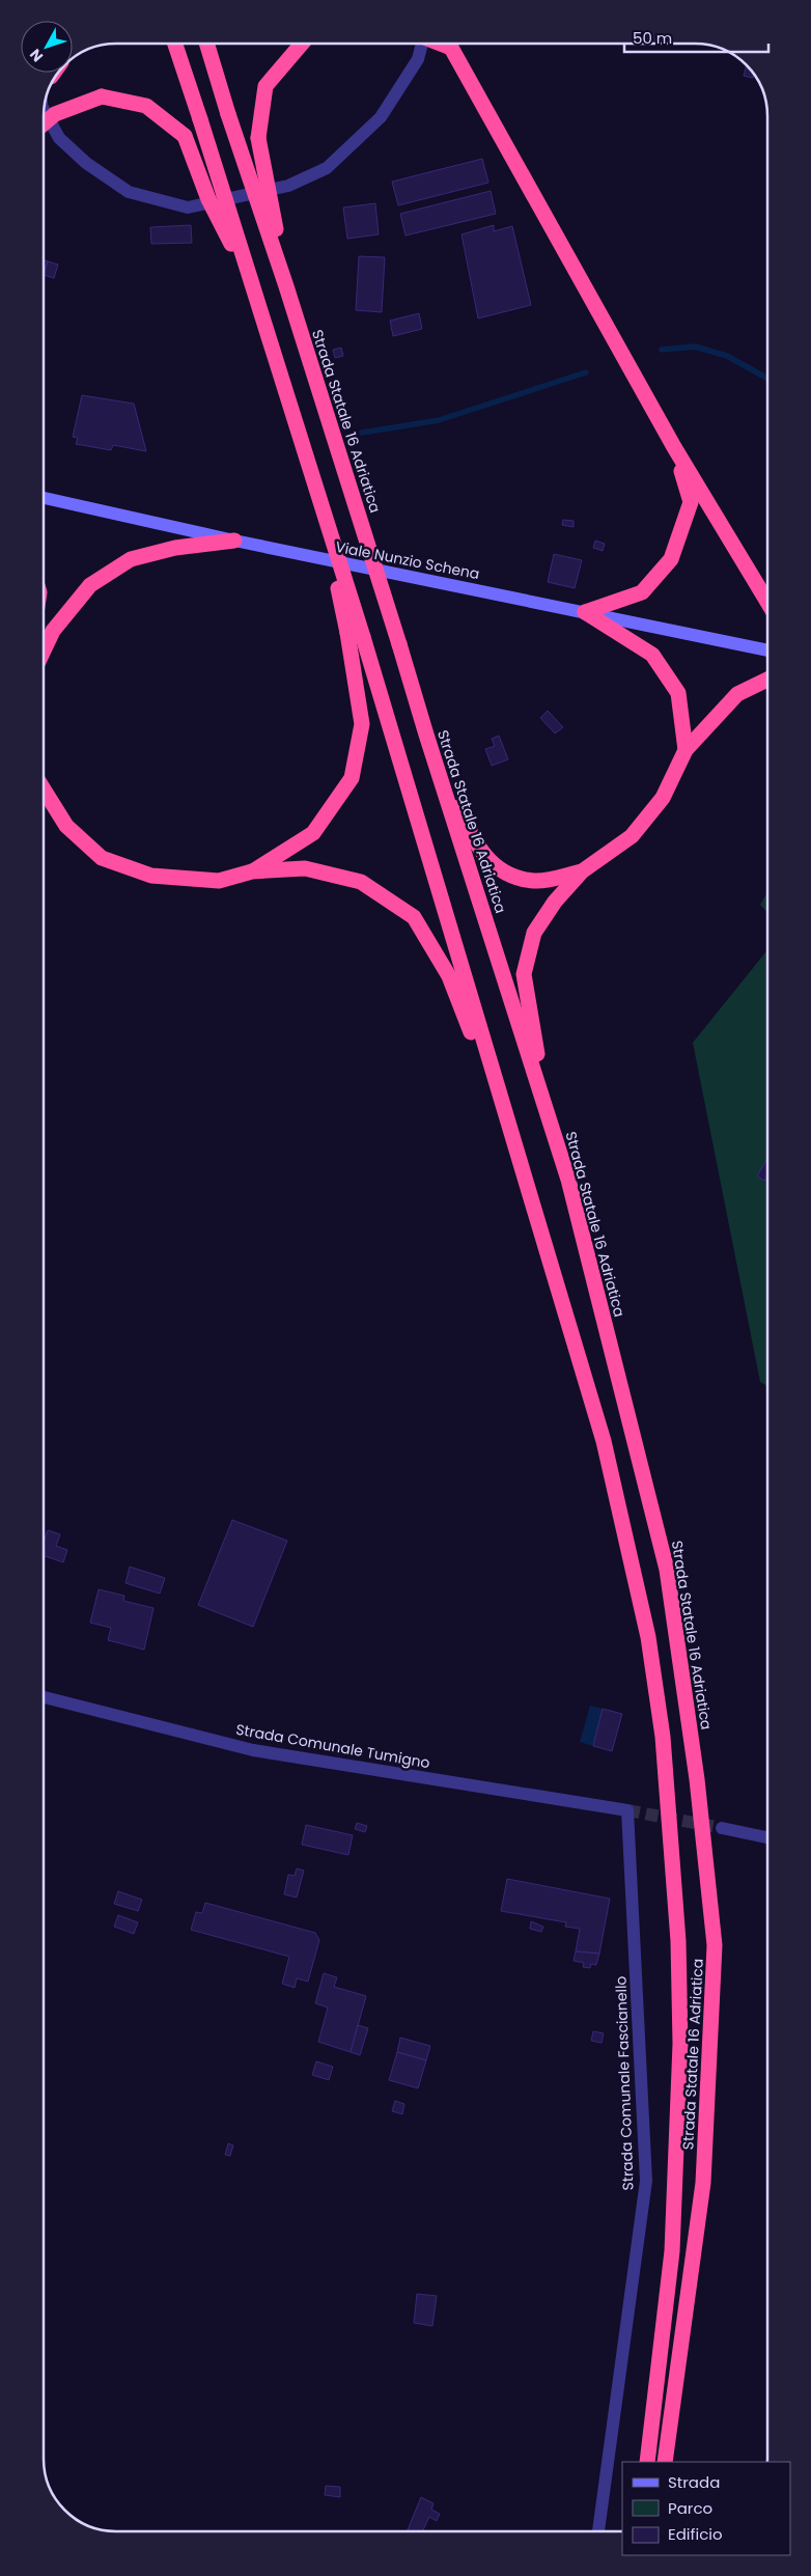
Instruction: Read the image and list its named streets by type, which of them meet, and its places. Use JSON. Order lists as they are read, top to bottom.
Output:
{
  "streets": {
    "highway": ["Strada Statale 16 Adriatica"],
    "street": ["Viale Nunzio Schena", "Strada Comunale Tumigno", "Strada Comunale Fascianello"]
  },
  "crossings": [
    ["Strada Comunale Tumigno", "Strada Comunale Fascianello"]
  ],
  "legend": ["Strada", "Parco", "Edificio"],
  "scale_bar": "50 m",
  "north": "bottom left"
}
